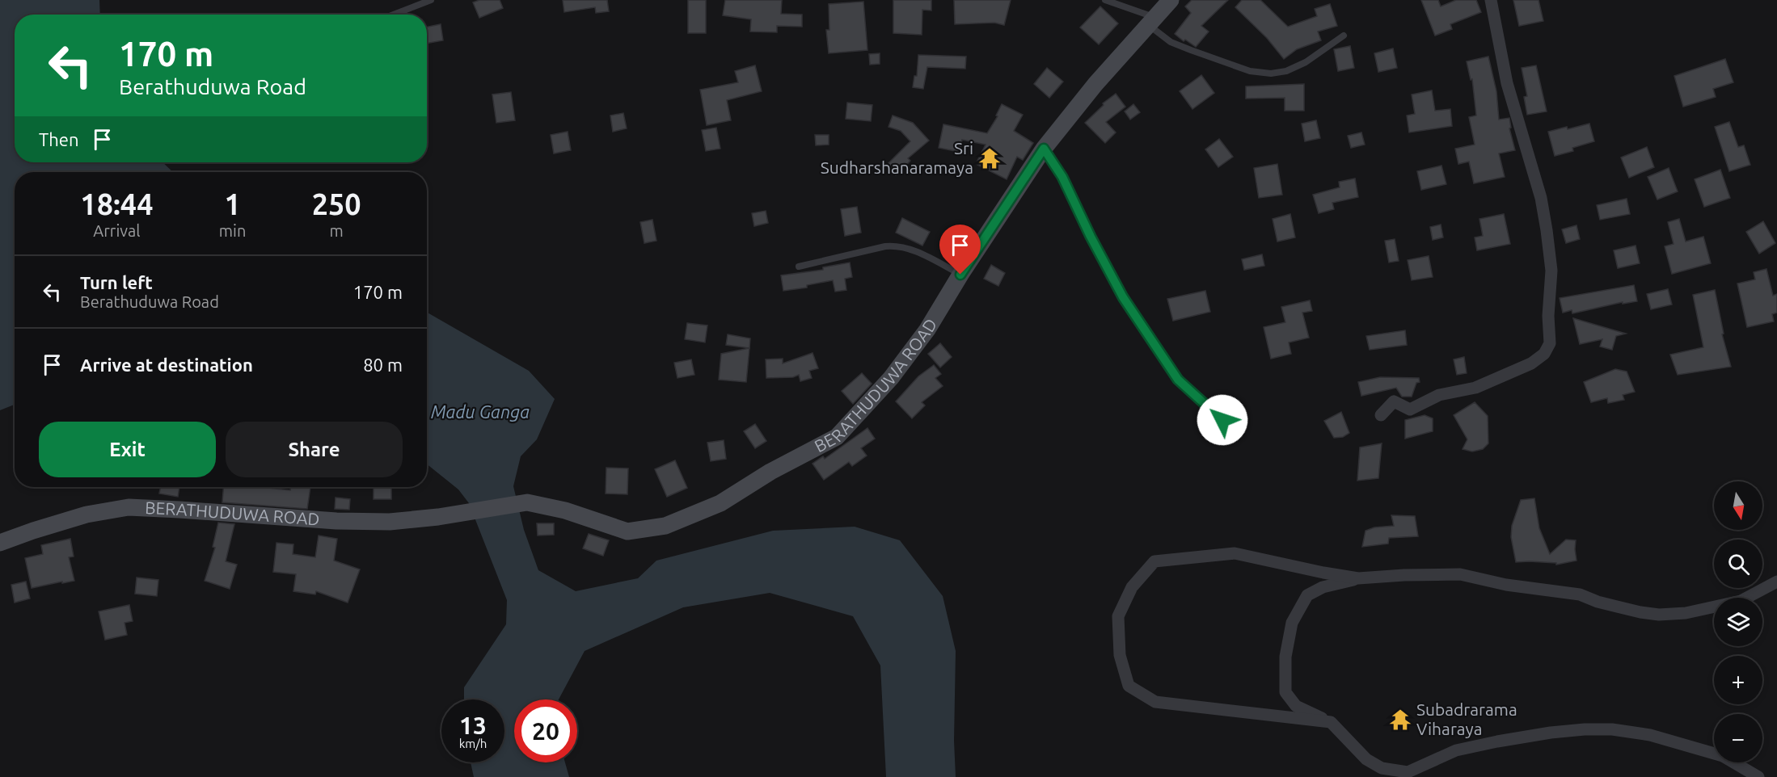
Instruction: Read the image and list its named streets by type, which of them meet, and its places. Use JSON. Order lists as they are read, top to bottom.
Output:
{
  "streets": {
    "street": ["BERATHUDUWA ROAD"]
  },
  "water": ["Madu Ganga"],
  "places": {
    "temple": ["Sri Sudharshanaramaya", "Subadrarama Viharaya"]
  },
  "north": "bottom",
  "page": {
    "turn": ["170 m", "Berathuduwa Road"],
    "then": "Then",
    "eta": [
      "18:44",
      "Arrival",
      "1",
      "min",
      "250",
      "m"
    ],
    "list": [
      {
        "name": "Turn left",
        "note": "Berathuduwa Road",
        "value": "170 m"
      },
      {
        "name": "Arrive at destination",
        "value": "80 m"
      }
    ],
    "buttons": ["Exit", "Share"],
    "map_buttons": ["+", "−"],
    "speed": "13 km/h",
    "limit": "20"
  }
}
